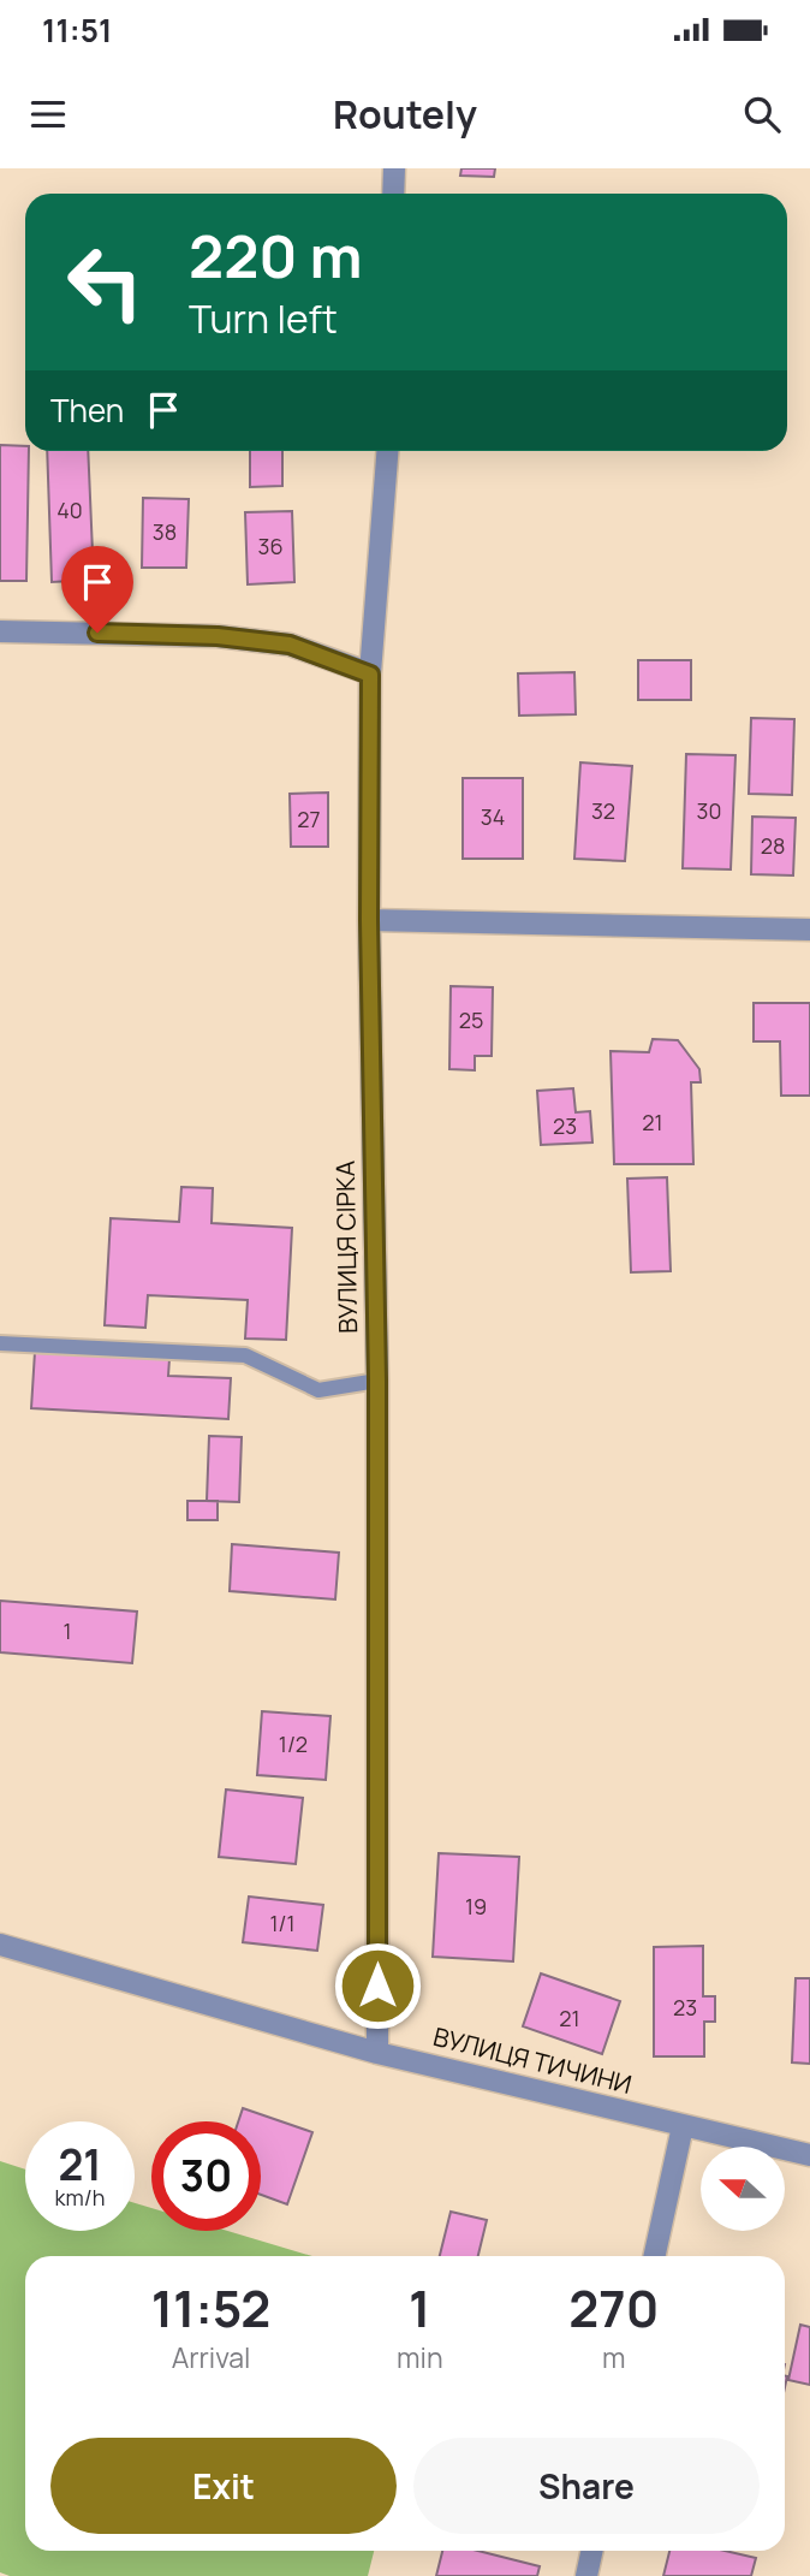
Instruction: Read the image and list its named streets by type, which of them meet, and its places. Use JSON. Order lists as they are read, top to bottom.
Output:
{
  "streets": {
    "street": ["ВУЛИЦЯ СІРКА", "ВУЛИЦЯ ТИЧИНИ"]
  },
  "crossings": [
    ["ВУЛИЦЯ СІРКА", "ВУЛИЦЯ ТИЧИНИ"]
  ],
  "house_numbers": [
    "40",
    "38",
    "36",
    "32",
    "30",
    "34",
    "27",
    "28",
    "25",
    "21",
    "23",
    "1",
    "1/2",
    "19",
    "1/1",
    "23",
    "21"
  ],
  "north": "left",
  "page": {
    "status": "11:51",
    "header": "Routely",
    "turn": ["220 m", "Turn left"],
    "then": "Then",
    "speed": "21 km/h",
    "limit": "30",
    "eta": [
      "11:52",
      "Arrival",
      "1",
      "min",
      "270",
      "m"
    ],
    "buttons": ["Exit", "Share"]
  }
}
